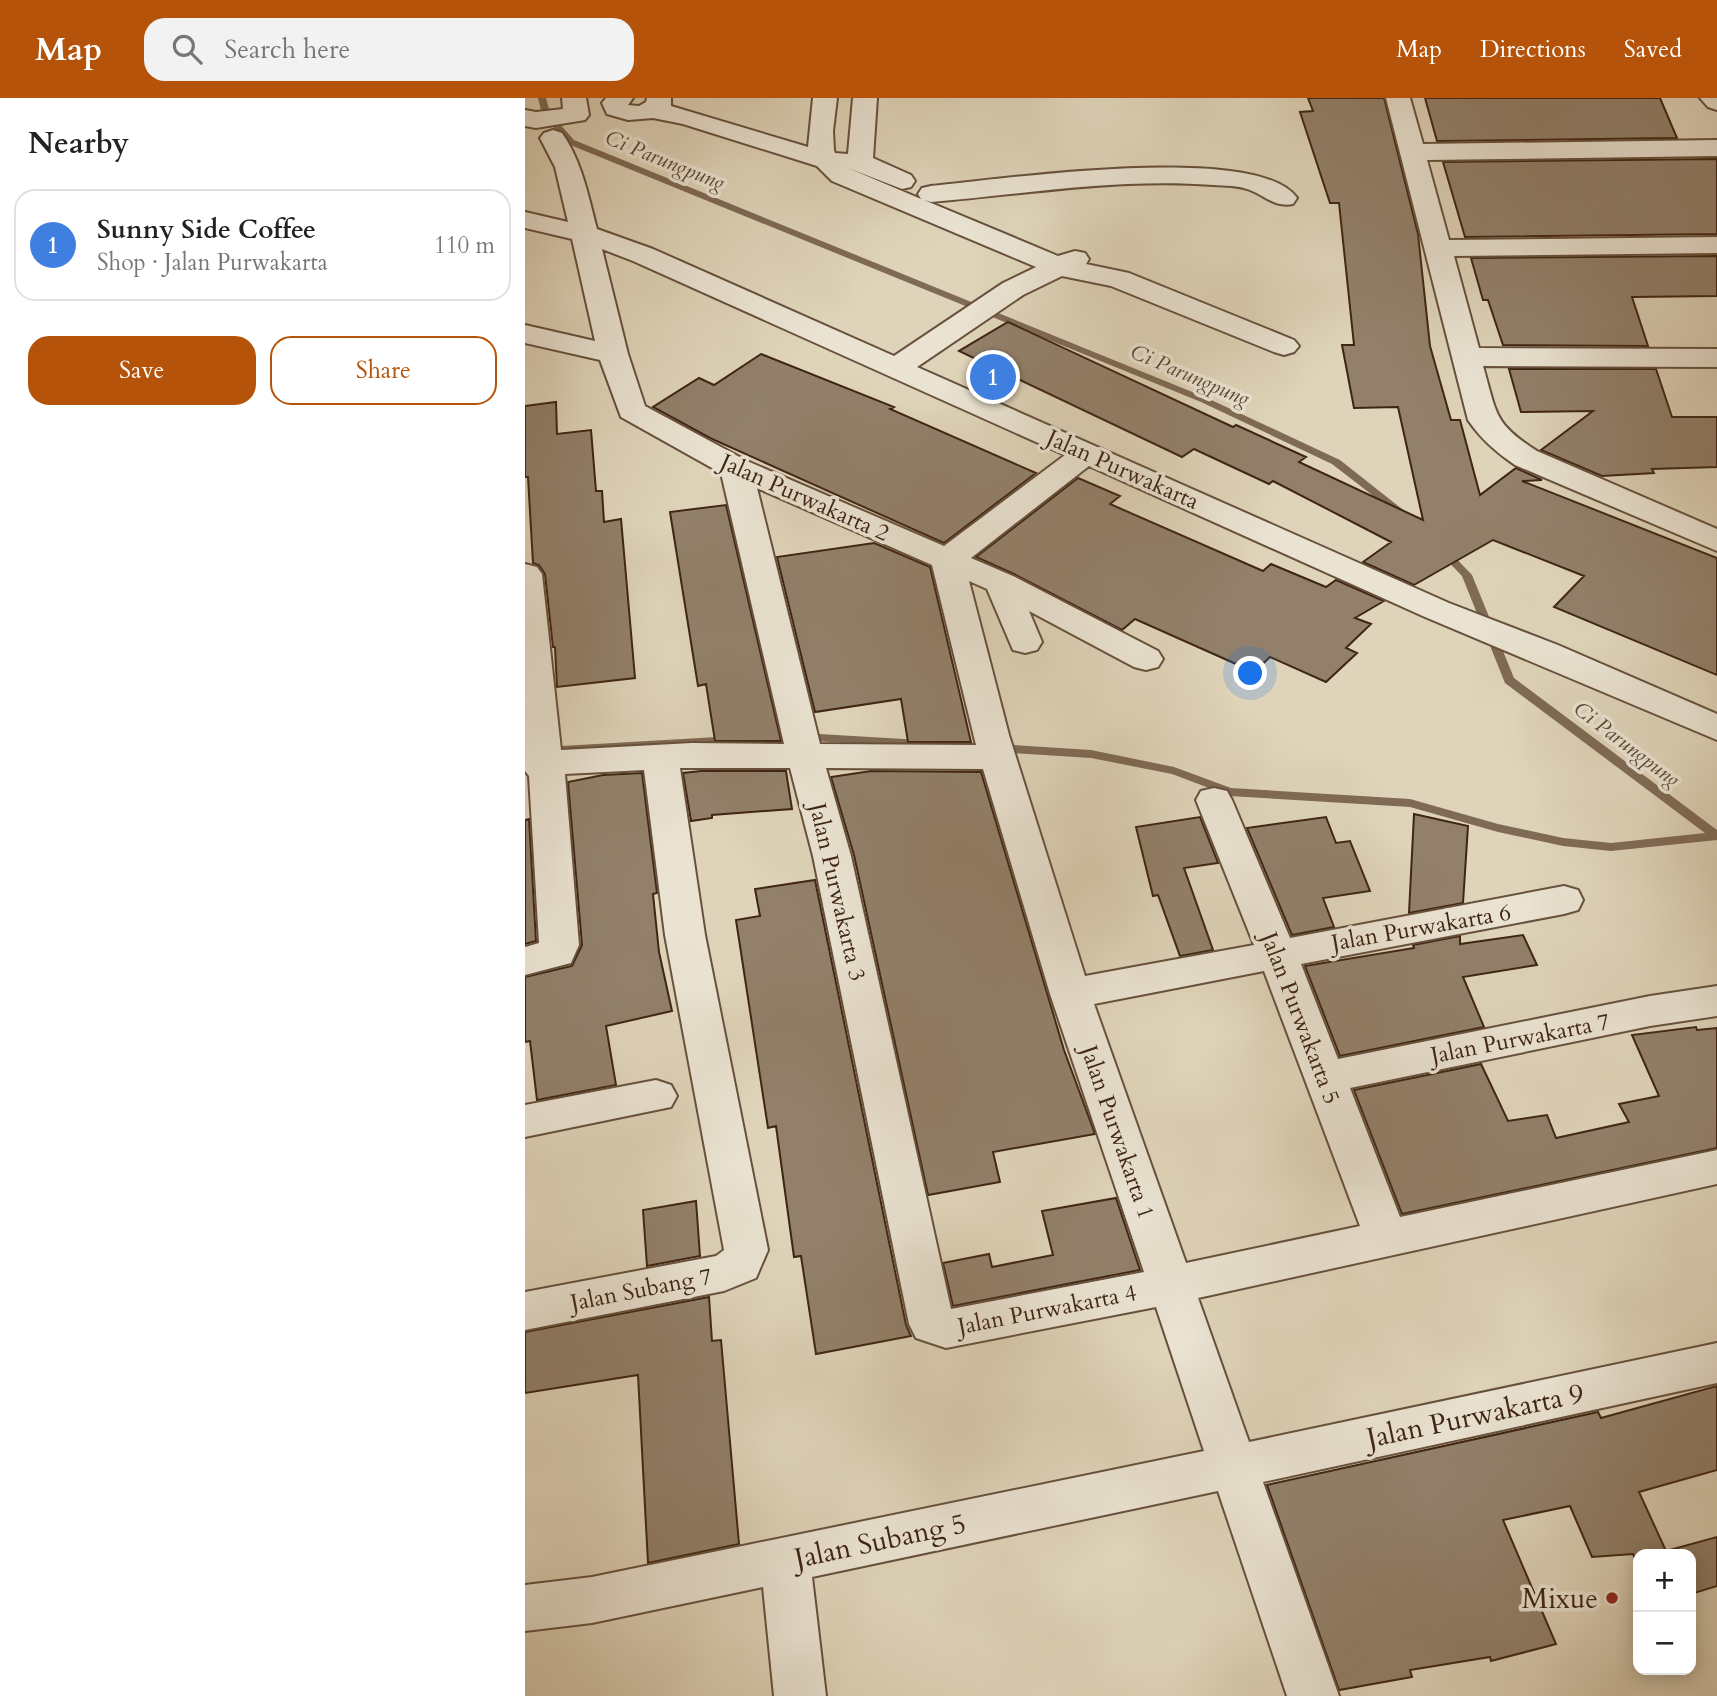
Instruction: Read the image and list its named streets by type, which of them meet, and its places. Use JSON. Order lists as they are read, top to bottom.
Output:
{
  "streets": {
    "street": [
      "Jalan Purwakarta",
      "Jalan Purwakarta 2",
      "Jalan Purwakarta 3",
      "Jalan Purwakarta 6",
      "Jalan Purwakarta 5",
      "Jalan Purwakarta 7",
      "Jalan Purwakarta 1",
      "Jalan Subang 7",
      "Jalan Purwakarta 4",
      "Jalan Purwakarta 9",
      "Jalan Subang 5"
    ]
  },
  "crossings": [
    ["Jalan Purwakarta", "Jalan Purwakarta 2"],
    ["Jalan Purwakarta 2", "Jalan Purwakarta 3"],
    ["Jalan Purwakarta 2", "Jalan Purwakarta 1"],
    ["Jalan Purwakarta 3", "Jalan Purwakarta 4"],
    ["Jalan Purwakarta 6", "Jalan Purwakarta 5"],
    ["Jalan Purwakarta 5", "Jalan Purwakarta 7"],
    ["Jalan Purwakarta 5", "Jalan Purwakarta 4"],
    ["Jalan Purwakarta 1", "Jalan Purwakarta 4"],
    ["Jalan Purwakarta 1", "Jalan Purwakarta 9"],
    ["Jalan Purwakarta 1", "Jalan Subang 5"],
    ["Jalan Purwakarta 9", "Jalan Subang 5"]
  ],
  "water": ["Ci Parungpung"],
  "places": ["Mixue"],
  "page": {
    "header": "Map",
    "search": "Search here",
    "nav": ["Map", "Directions", "Saved"],
    "heading": "Nearby",
    "list": [
      {
        "mark": "1",
        "name": "Sunny Side Coffee",
        "note": "Shop · Jalan Purwakarta",
        "value": "110 m"
      }
    ],
    "buttons": ["Save", "Share"],
    "pins": "1",
    "map_buttons": ["+", "−"]
  }
}
